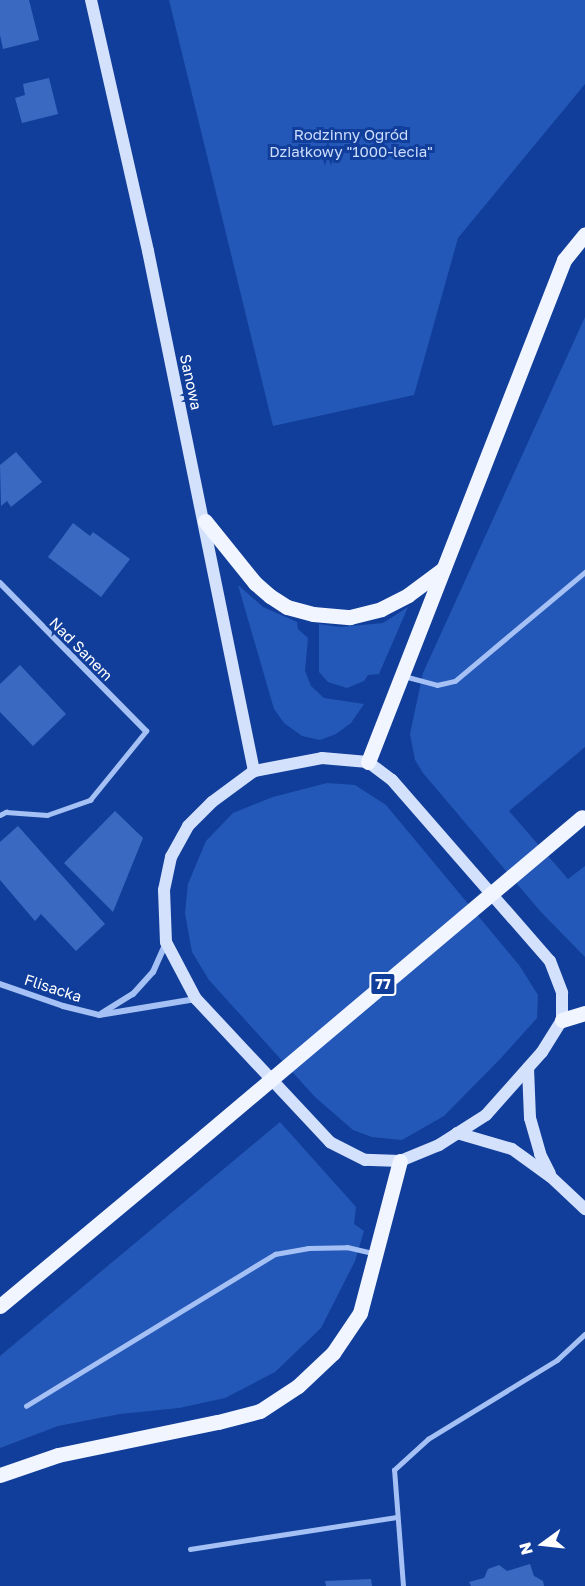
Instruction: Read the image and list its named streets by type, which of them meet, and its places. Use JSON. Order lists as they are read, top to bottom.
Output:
{
  "streets": {
    "main road": ["Sanowa", "77"],
    "street": ["Nad Sanem", "Flisacka"]
  },
  "parks": ["Rodzinny Ogród Działkowy \"1000-lecia\""],
  "north": "left"
}
